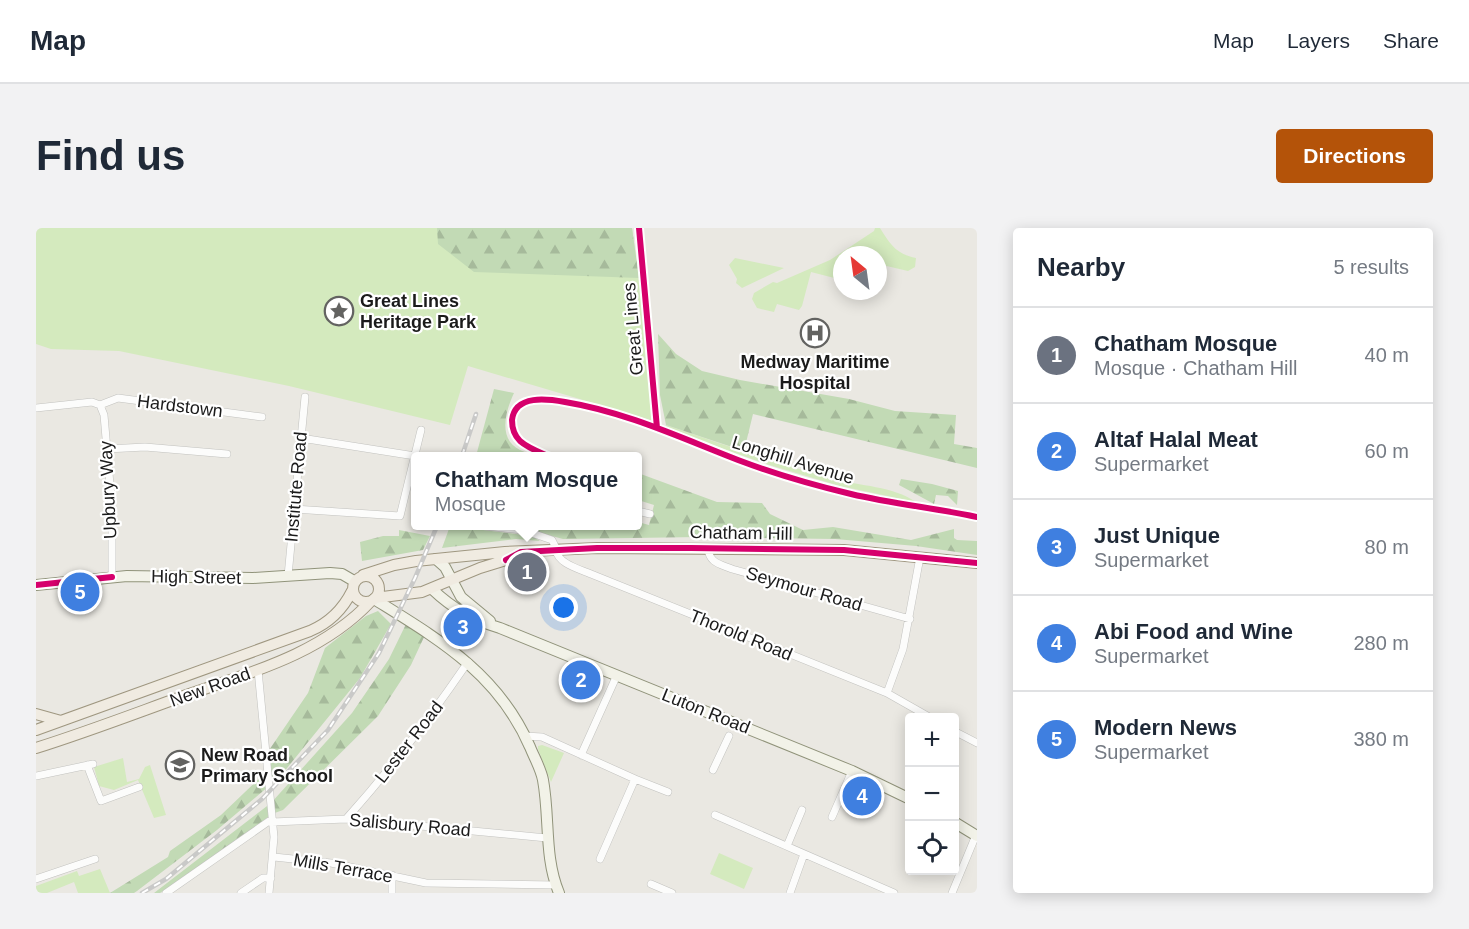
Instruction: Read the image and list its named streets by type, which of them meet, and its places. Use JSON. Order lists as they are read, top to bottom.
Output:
{
  "streets": {
    "main road": ["Chatham Hill", "New Road"],
    "street": [
      "Hardstown",
      "Longhill Avenue",
      "Institute Road",
      "Upbury Way",
      "High Street",
      "Seymour Road",
      "Thorold Road",
      "Luton Road",
      "Lester Road",
      "Salisbury Road",
      "Mills Terrace"
    ],
    "cycle path": ["Great Lines"]
  },
  "crossings": [
    ["Hardstown", "Upbury Way"],
    ["Institute Road", "High Street"],
    ["Upbury Way", "High Street"],
    ["Chatham Hill", "High Street"],
    ["Chatham Hill", "Seymour Road"],
    ["Chatham Hill", "Thorold Road"],
    ["Chatham Hill", "New Road"],
    ["Chatham Hill", "Luton Road"],
    ["High Street", "New Road"],
    ["Lester Road", "Salisbury Road"]
  ],
  "places": {
    "place": ["Great Lines Heritage Park"],
    "hospital": ["Medway Maritime Hospital"],
    "school or university": ["New Road Primary School"]
  },
  "north": "top left",
  "page": {
    "header": "Map",
    "nav": ["Map", "Layers", "Share"],
    "buttons": "Directions",
    "title": "Find us",
    "heading": ["Nearby", "5 results"],
    "list": [
      {
        "mark": "1",
        "name": "Chatham Mosque",
        "note": "Mosque · Chatham Hill",
        "value": "40 m"
      },
      {
        "mark": "2",
        "name": "Altaf Halal Meat",
        "note": "Supermarket",
        "value": "60 m"
      },
      {
        "mark": "3",
        "name": "Just Unique",
        "note": "Supermarket",
        "value": "80 m"
      },
      {
        "mark": "4",
        "name": "Abi Food and Wine",
        "note": "Supermarket",
        "value": "280 m"
      },
      {
        "mark": "5",
        "name": "Modern News",
        "note": "Supermarket",
        "value": "380 m"
      }
    ],
    "popup": ["Chatham Mosque", "Mosque"],
    "pins": [
      "1",
      "5",
      "3",
      "2",
      "4"
    ],
    "map_buttons": ["+", "−"]
  }
}
